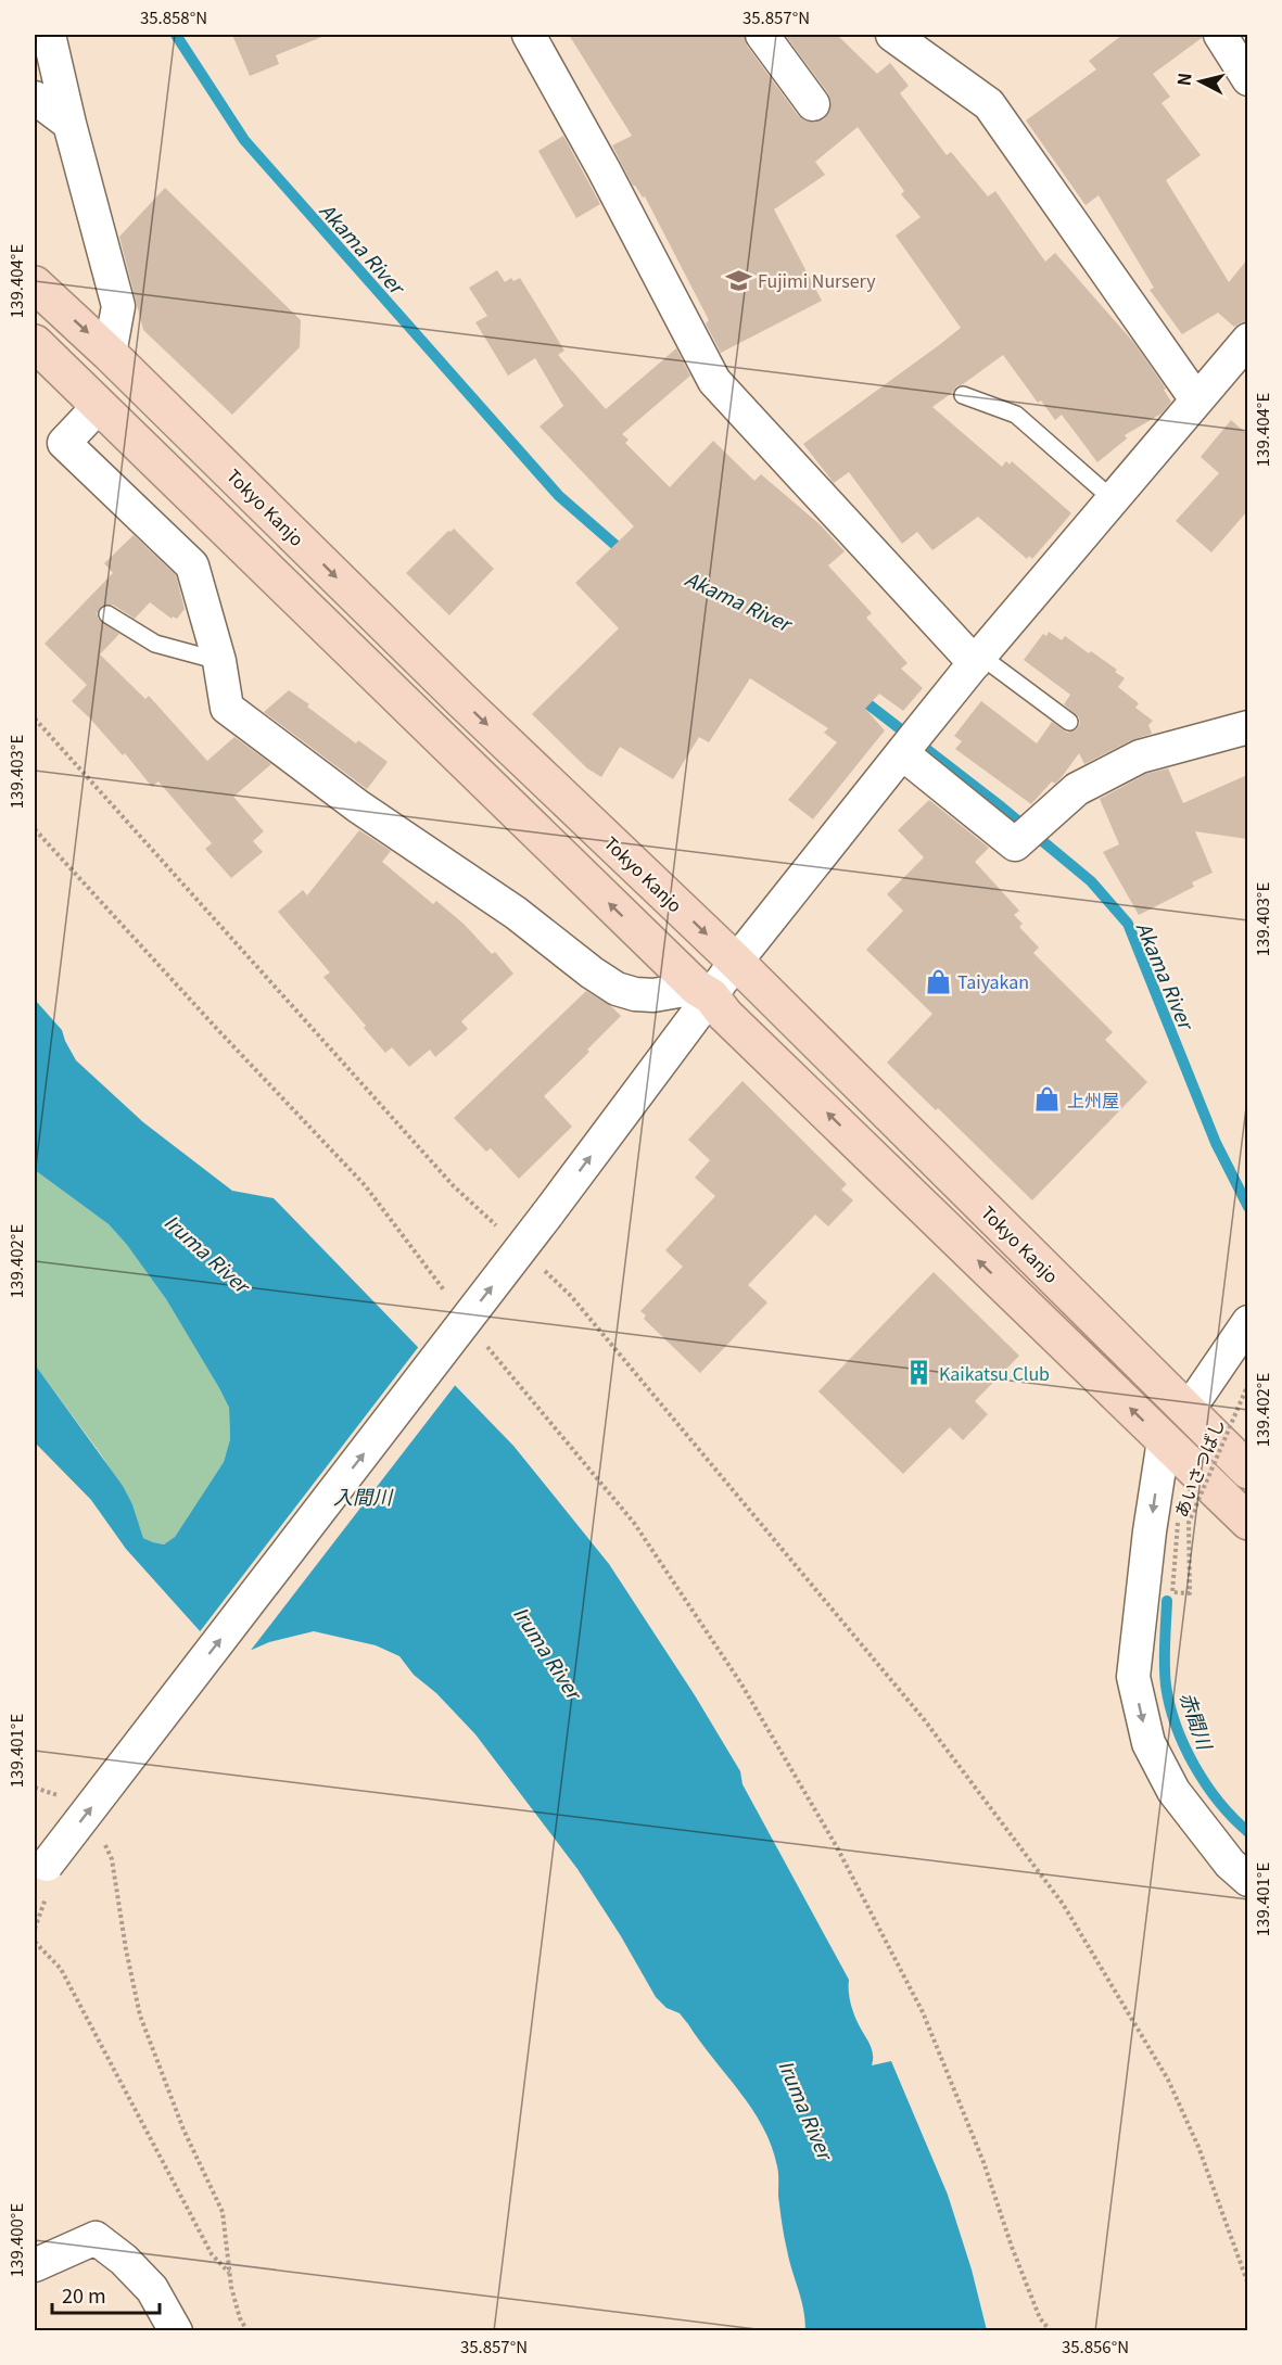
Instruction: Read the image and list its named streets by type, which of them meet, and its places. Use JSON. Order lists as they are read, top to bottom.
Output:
{
  "streets": {
    "highway": ["Tokyo Kanjo"],
    "path": ["あいさつばし"]
  },
  "water": [
    "Akama River",
    "Iruma River",
    "入間川",
    "赤間川"
  ],
  "places": {
    "school or university": ["Fujimi Nursery"],
    "shop": ["Taiyakan", "上州屋"],
    "building": ["Kaikatsu Club"]
  },
  "scale_bar": "20 m",
  "north": "left",
  "coordinates": [
    "35.858°N",
    "35.857°N",
    "139.404°E",
    "139.403°E",
    "139.402°E",
    "139.401°E",
    "139.400°E",
    "35.856°N"
  ]
}
